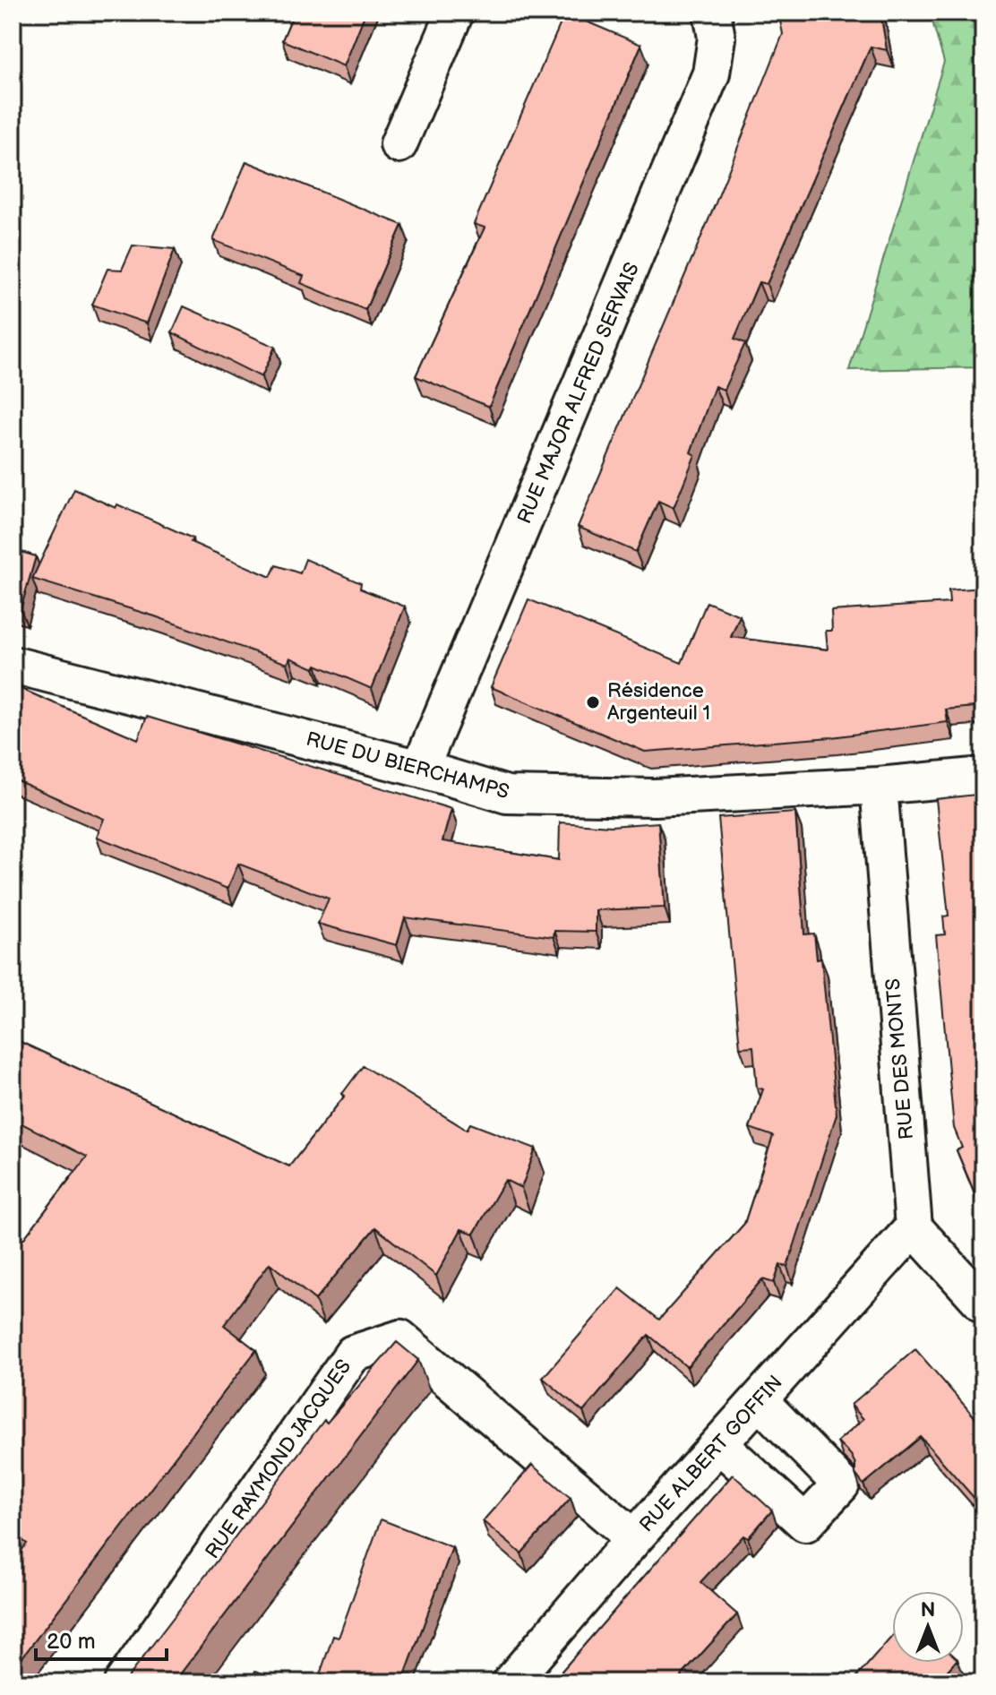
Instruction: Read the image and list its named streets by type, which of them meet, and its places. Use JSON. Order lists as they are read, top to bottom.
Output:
{
  "streets": {
    "street": [
      "RUE MAJOR ALFRED SERVAIS",
      "RUE DU BIERCHAMPS",
      "RUE DES MONTS",
      "RUE ALBERT GOFFIN",
      "RUE RAYMOND JACQUES"
    ]
  },
  "crossings": [
    ["RUE MAJOR ALFRED SERVAIS", "RUE DU BIERCHAMPS"],
    ["RUE DU BIERCHAMPS", "RUE DES MONTS"],
    ["RUE DES MONTS", "RUE ALBERT GOFFIN"],
    ["RUE ALBERT GOFFIN", "RUE RAYMOND JACQUES"]
  ],
  "places": ["Résidence Argenteuil 1"],
  "scale_bar": "20 m",
  "north": "top"
}
